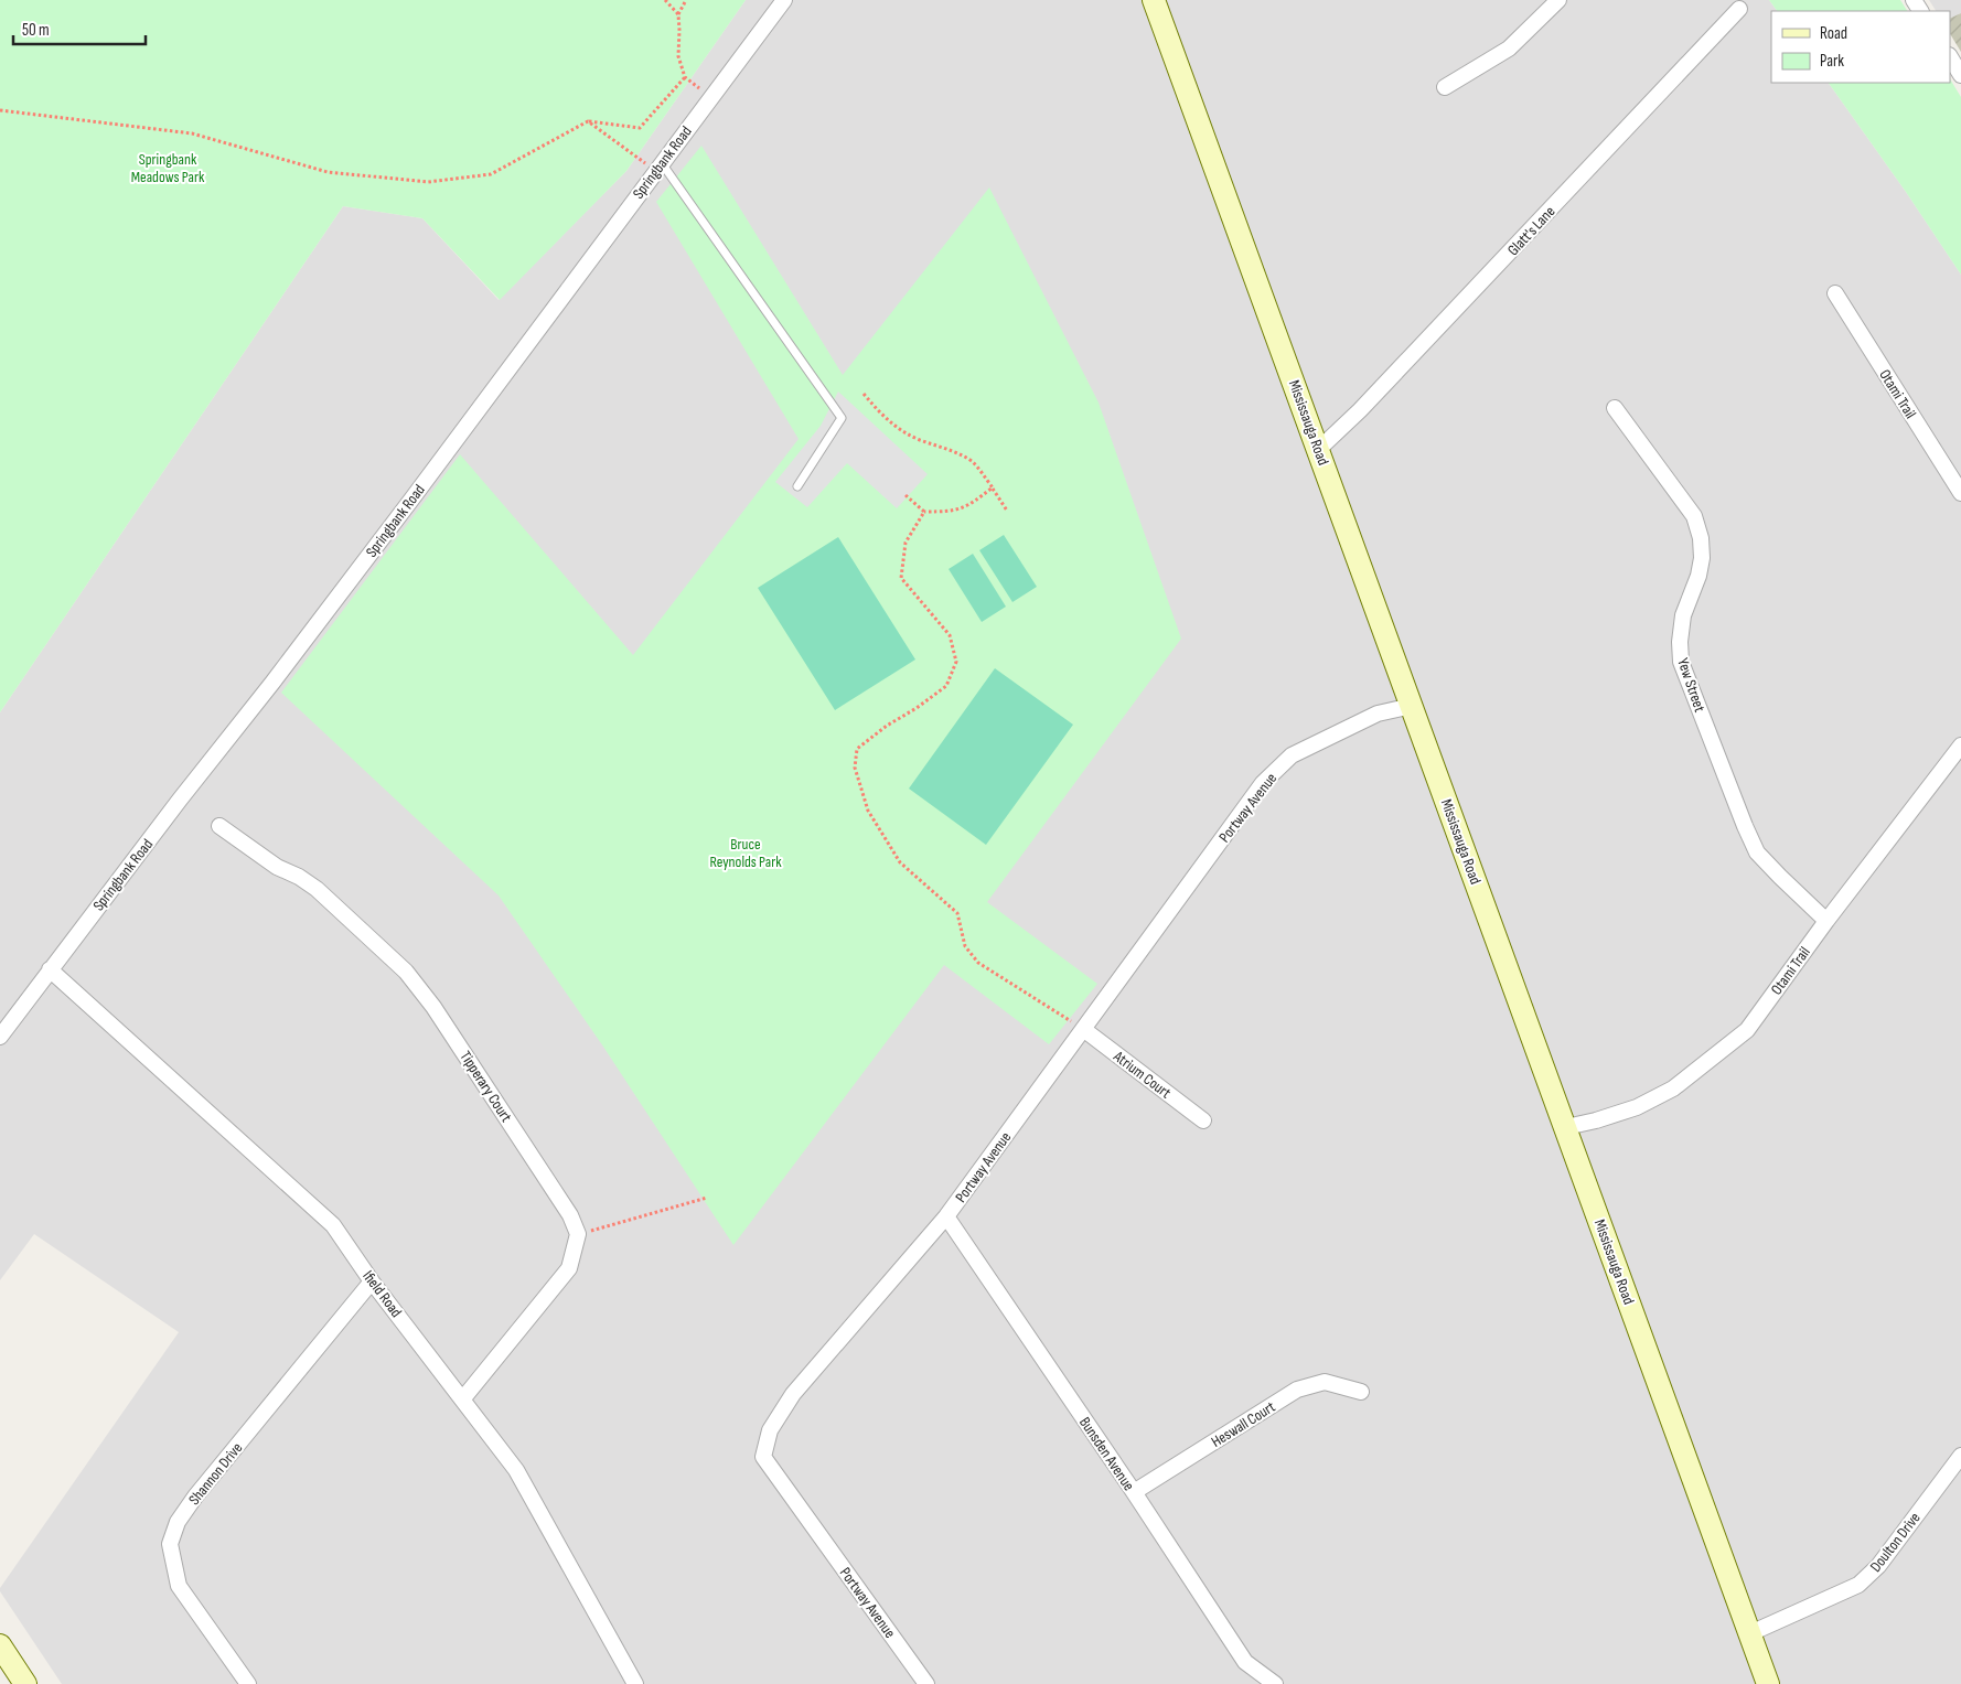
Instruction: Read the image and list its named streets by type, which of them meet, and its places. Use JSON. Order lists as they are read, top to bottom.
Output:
{
  "streets": {
    "main road": ["Mississauga Road"],
    "street": [
      "Springbank Road",
      "Glatt's Lane",
      "Otami Trail",
      "Yew Street",
      "Portway Avenue",
      "Atrium Court",
      "Tipperary Court",
      "Ifield Road",
      "Heswall Court",
      "Bunsden Avenue",
      "Shannon Drive",
      "Doulton Drive"
    ]
  },
  "crossings": [
    ["Springbank Road", "Ifield Road"],
    ["Glatt's Lane", "Mississauga Road"],
    ["Otami Trail", "Mississauga Road"],
    ["Otami Trail", "Yew Street"],
    ["Mississauga Road", "Portway Avenue"],
    ["Mississauga Road", "Doulton Drive"],
    ["Portway Avenue", "Atrium Court"],
    ["Portway Avenue", "Bunsden Avenue"],
    ["Ifield Road", "Shannon Drive"],
    ["Heswall Court", "Bunsden Avenue"]
  ],
  "parks": ["Springbank Meadows Park", "Bruce Reynolds Park"],
  "legend": ["Road", "Park"],
  "scale_bar": "50 m"
}
